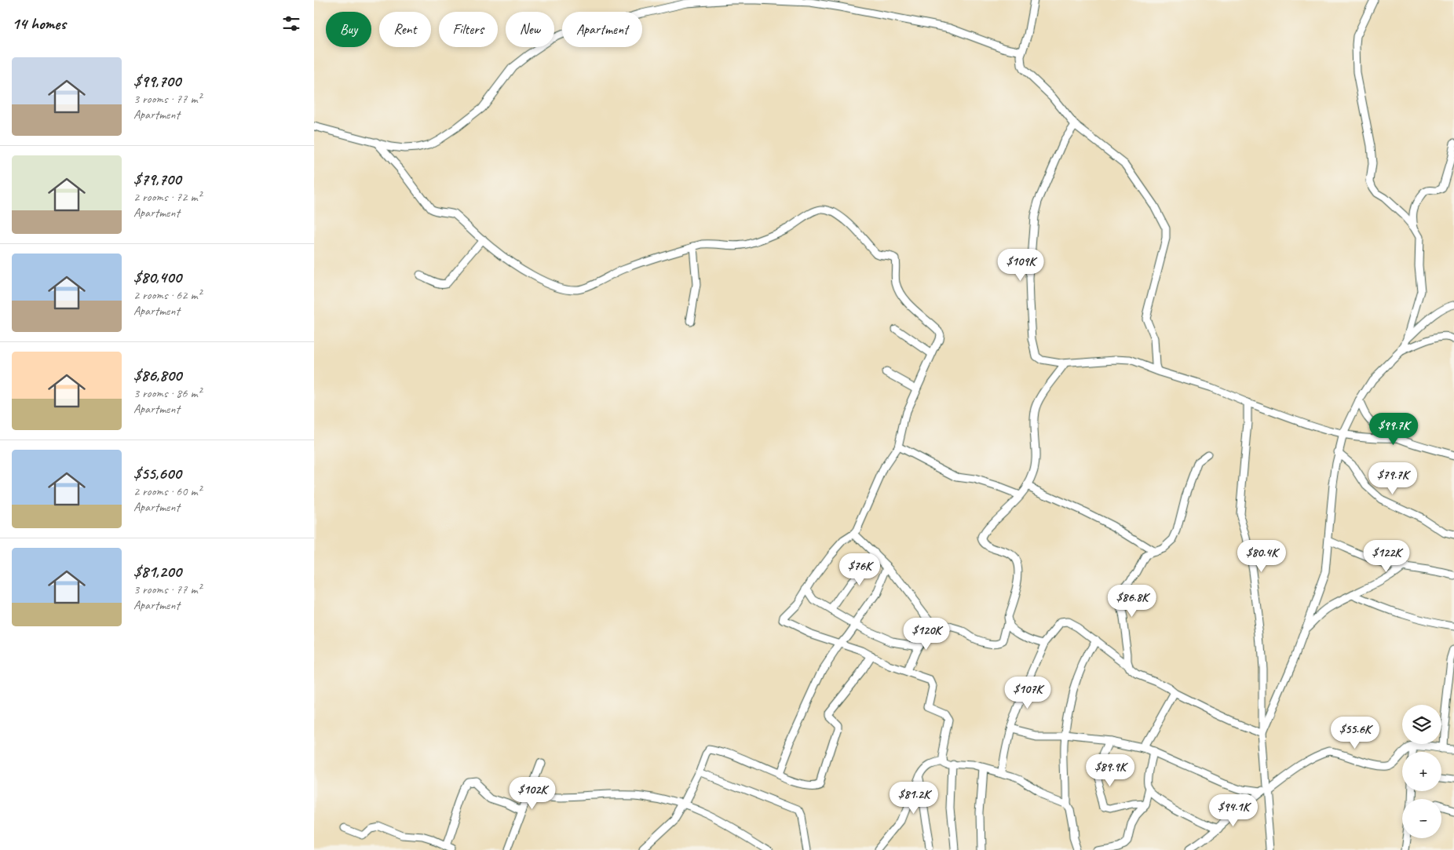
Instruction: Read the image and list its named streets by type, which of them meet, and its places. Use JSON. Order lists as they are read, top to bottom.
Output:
{
  "page": {
    "heading": "14 homes",
    "chip": [
      "Buy",
      "Rent",
      "Filters",
      "New",
      "Apartment"
    ],
    "list": [
      {
        "name": "$99,700",
        "note": "3 rooms · 77 m² · Apartment"
      },
      {
        "name": "$79,700",
        "note": "2 rooms · 72 m² · Apartment"
      },
      {
        "name": "$80,400",
        "note": "2 rooms · 62 m² · Apartment"
      },
      {
        "name": "$86,800",
        "note": "3 rooms · 86 m² · Apartment"
      },
      {
        "name": "$55,600",
        "note": "2 rooms · 60 m² · Apartment"
      },
      {
        "name": "$81,200",
        "note": "3 rooms · 77 m² · Apartment"
      }
    ],
    "price": [
      "$109K",
      "$99.7K",
      "$79.7K",
      "$80.4K",
      "$122K",
      "$76K",
      "$86.8K",
      "$120K",
      "$107K",
      "$55.6K",
      "$89.9K",
      "$102K",
      "$81.2K",
      "$94.1K"
    ],
    "map_buttons": ["+", "−"]
  }
}
